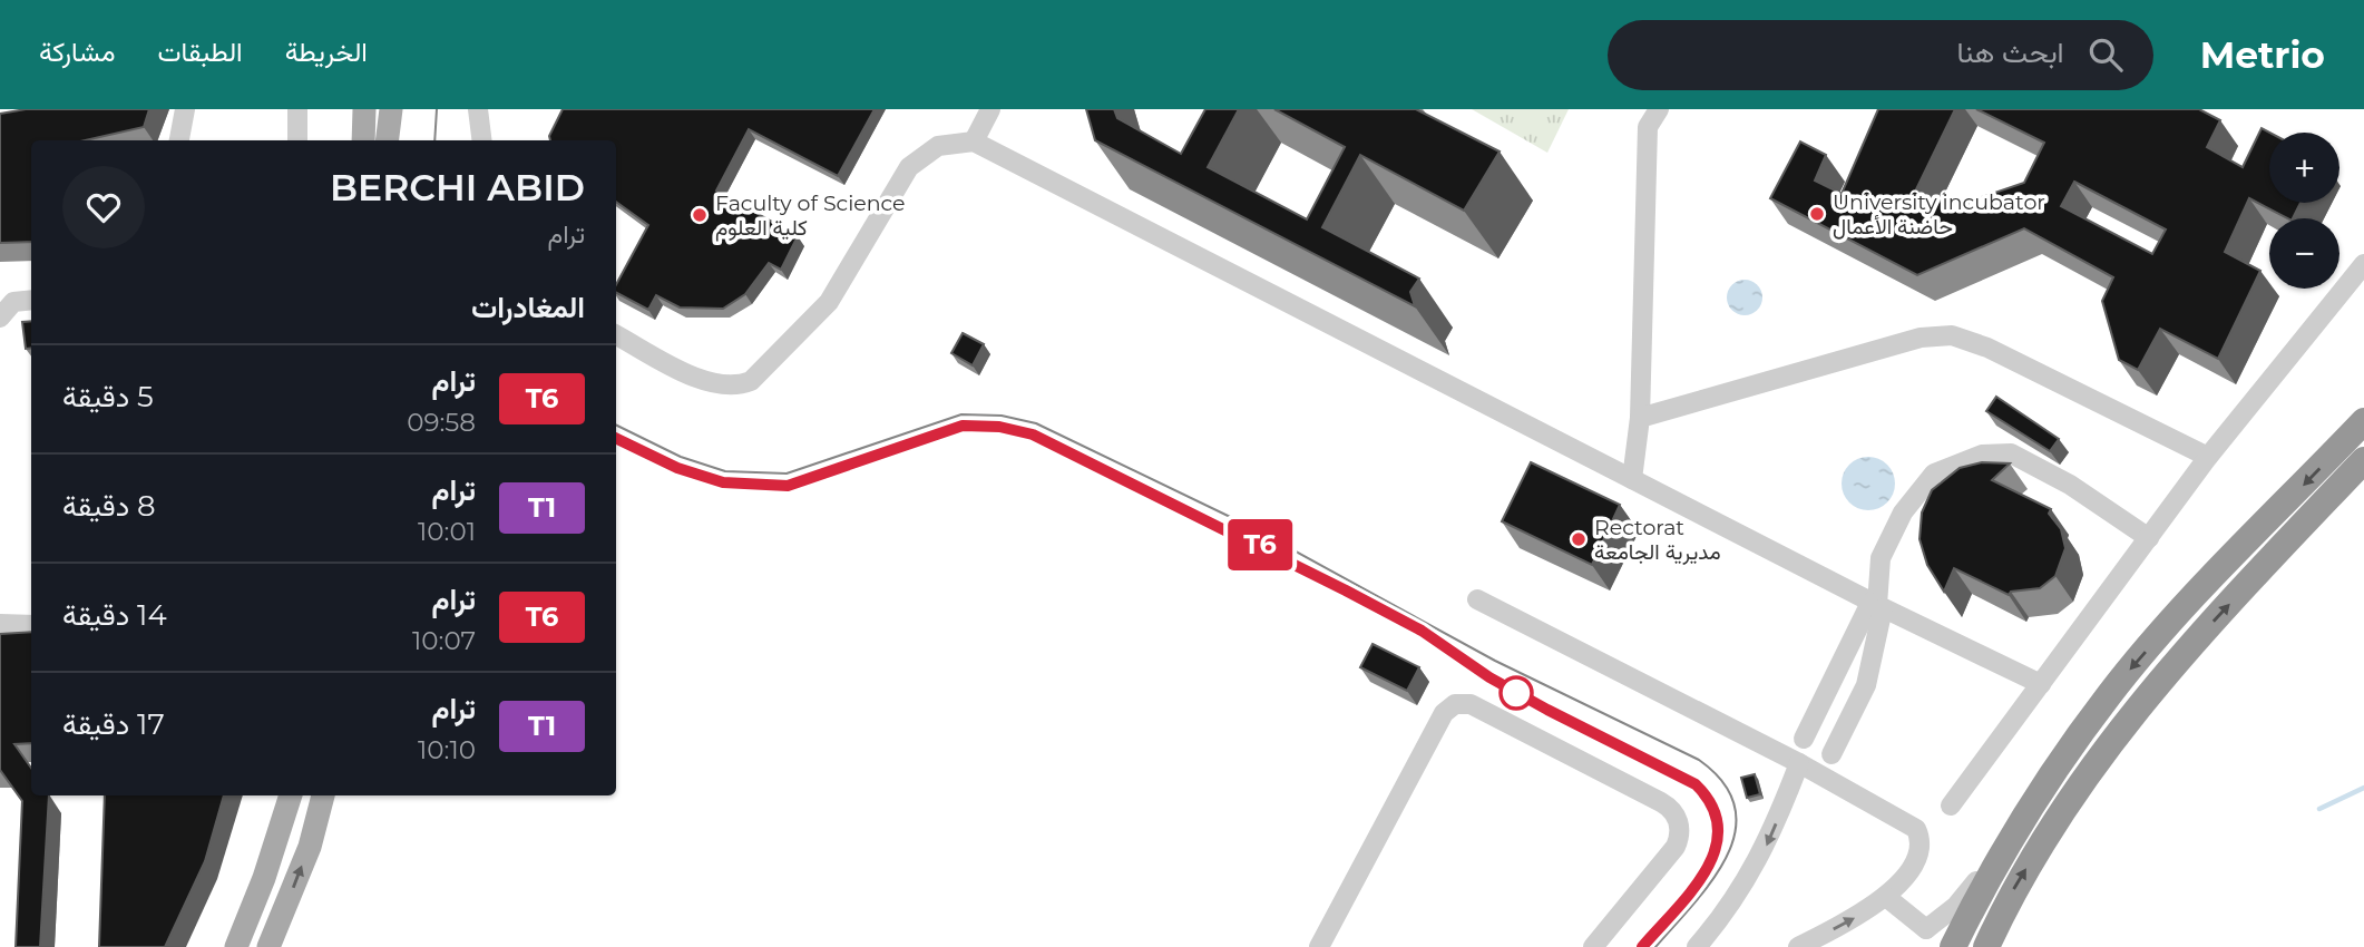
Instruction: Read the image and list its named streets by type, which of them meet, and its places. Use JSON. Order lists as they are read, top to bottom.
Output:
{
  "places": ["University incubator حاضنة الأعمال", "Faculty of Science كلية العلوم", "Rectorat مديرية الجامعة"],
  "lines": ["tram line T6"],
  "page": {
    "header": "Metrio",
    "search": "ابحث هنا",
    "nav": ["الخريطة", "الطبقات", "مشاركة"],
    "on_map": "T6",
    "map_buttons": ["+", "−"],
    "heading": [
      ["BERCHI ABID", "ترام"],
      "المغادرات"
    ],
    "list": [
      {
        "mark": "T6",
        "name": "ترام",
        "note": "09:58",
        "value": "5 دقيقة"
      },
      {
        "mark": "T1",
        "name": "ترام",
        "note": "10:01",
        "value": "8 دقيقة"
      },
      {
        "mark": "T6",
        "name": "ترام",
        "note": "10:07",
        "value": "14 دقيقة"
      },
      {
        "mark": "T1",
        "name": "ترام",
        "note": "10:10",
        "value": "17 دقيقة"
      }
    ]
  }
}
